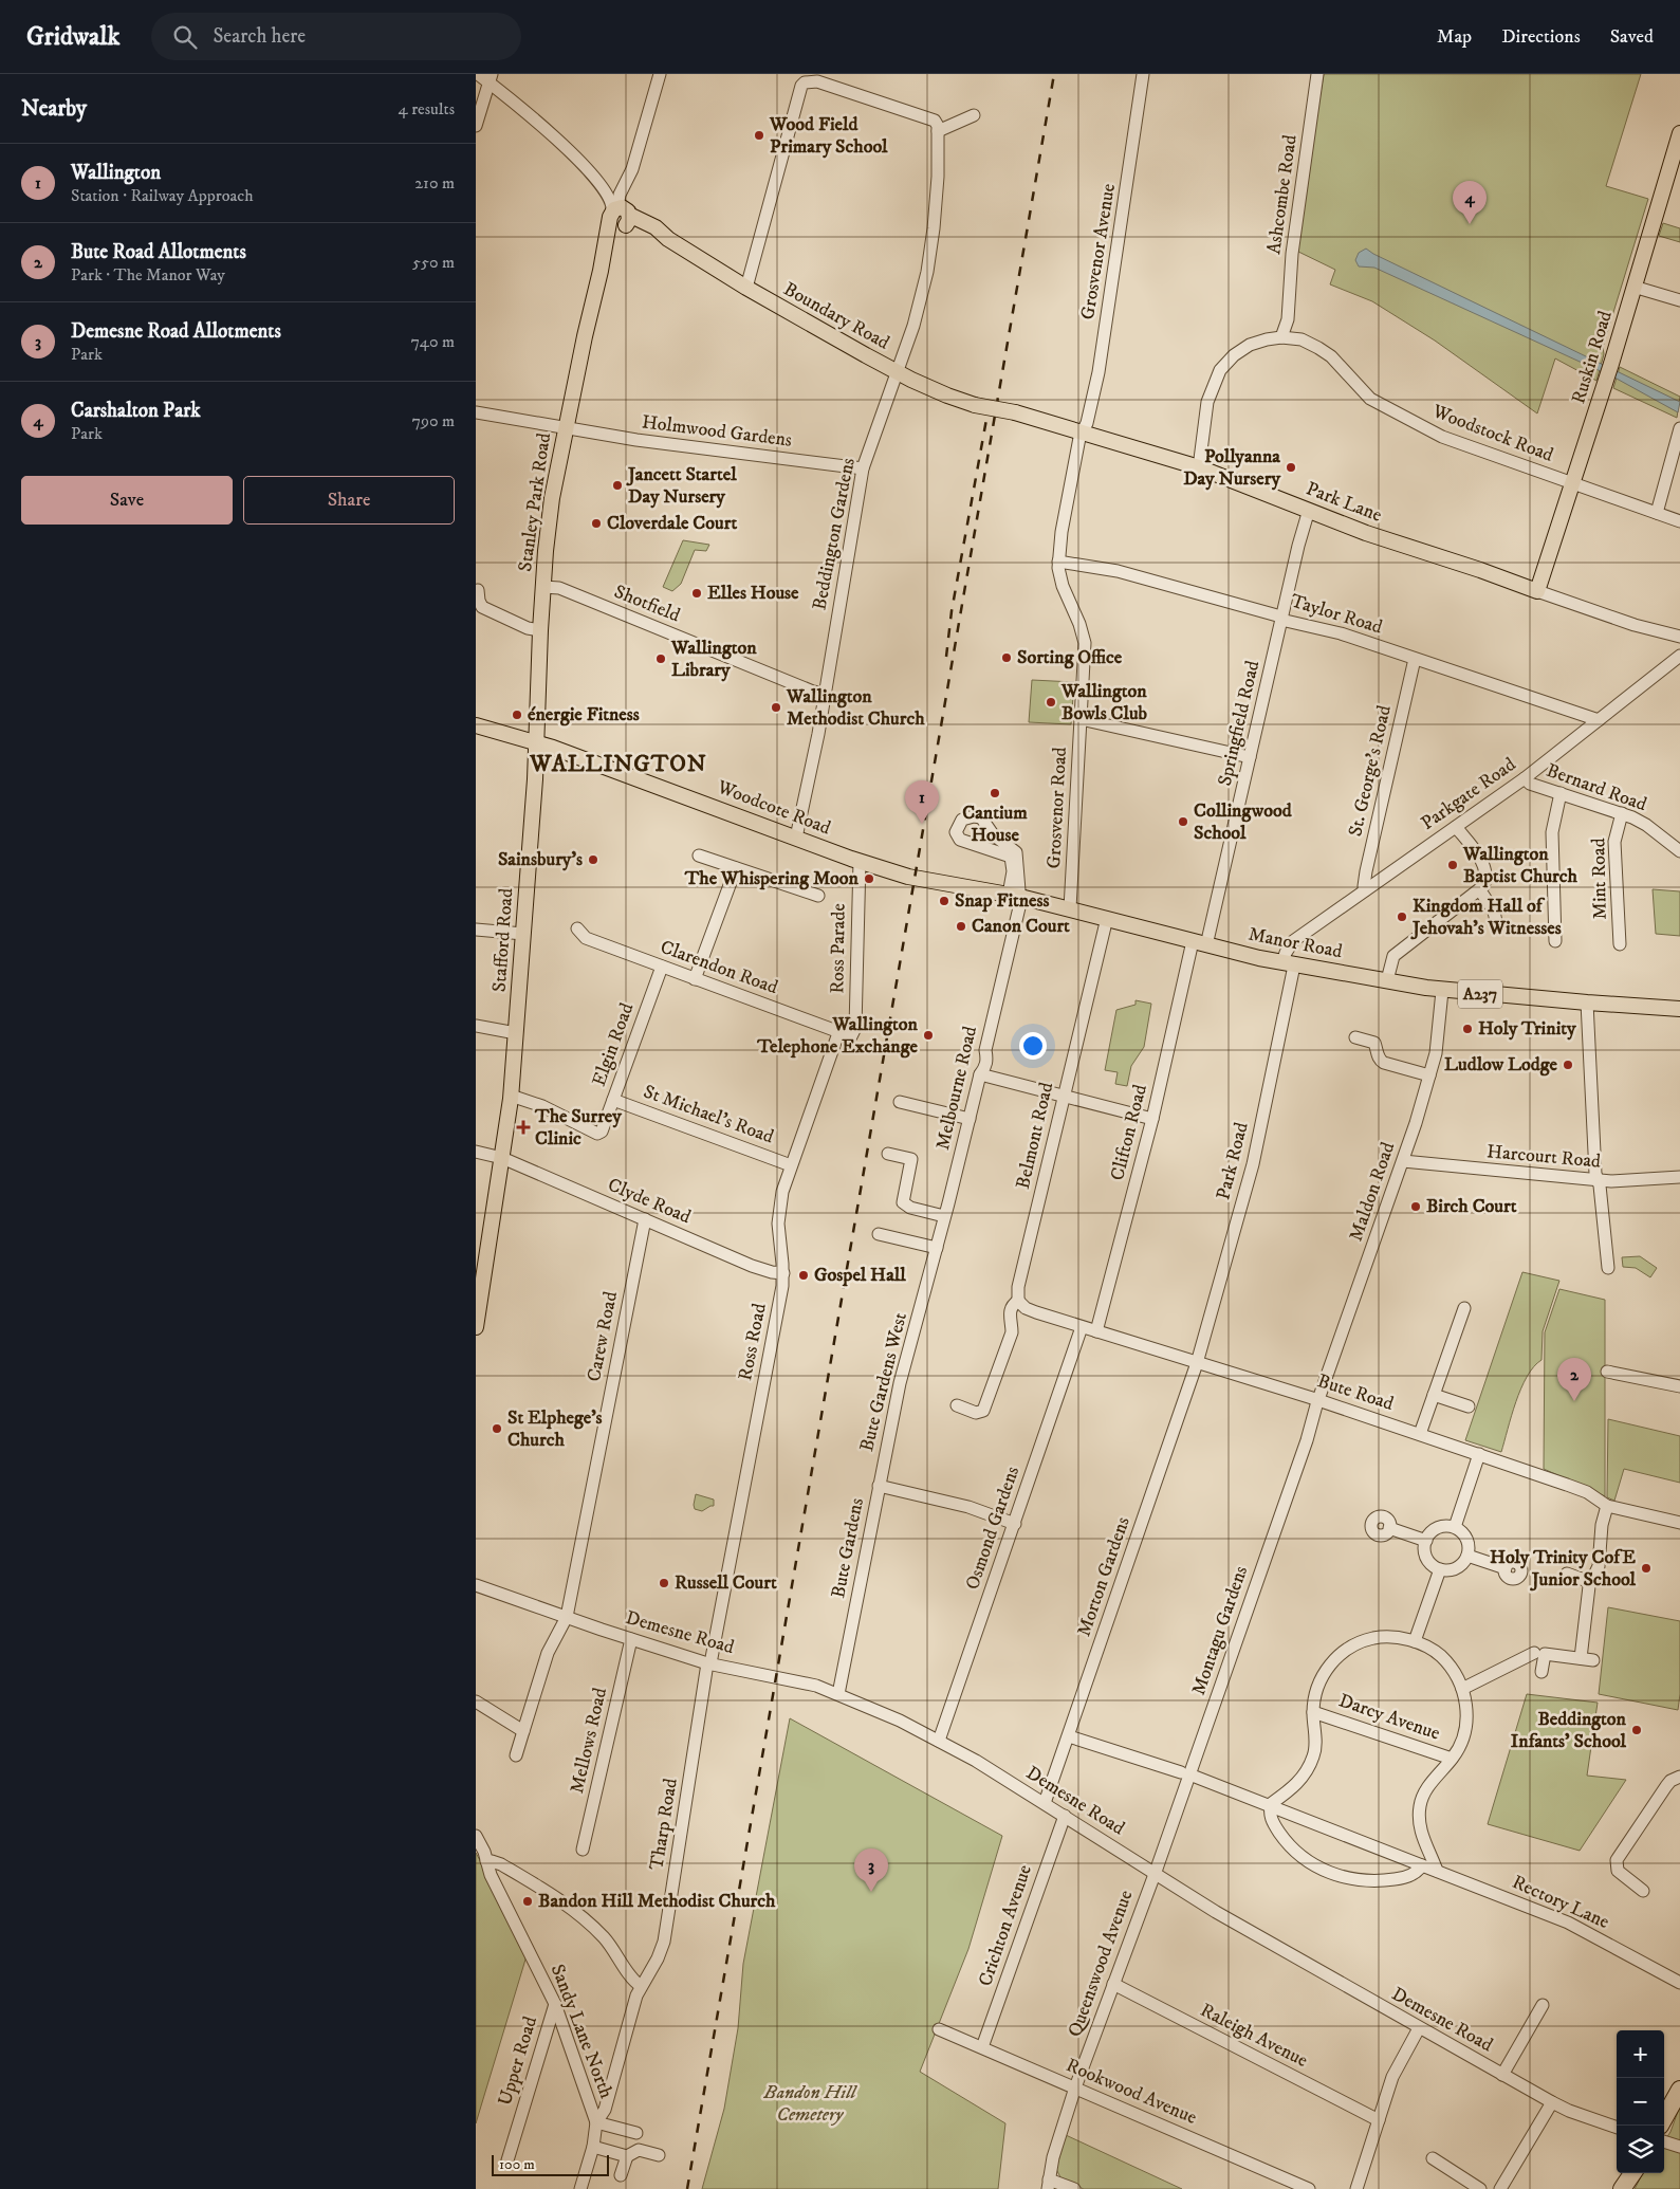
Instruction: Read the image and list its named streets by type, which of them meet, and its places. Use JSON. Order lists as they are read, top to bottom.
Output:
{
  "streets": {
    "main road": [
      "Boundary Road",
      "Ruskin Road",
      "Stanley Park Road",
      "Park Lane",
      "Woodcote Road",
      "Stafford Road",
      "Manor Road",
      "A237"
    ],
    "street": [
      "Ashcombe Road",
      "Grosvenor Avenue",
      "Holmwood Gardens",
      "Woodstock Road",
      "Beddington Gardens",
      "Shotfield",
      "Taylor Road",
      "Springfield Road",
      "St. George's Road",
      "Bernard Road",
      "Parkgate Road",
      "Grosvenor Road",
      "Mint Road",
      "Ross Parade",
      "Clarendon Road",
      "Elgin Road",
      "Melbourne Road",
      "St Michael's Road",
      "Clifton Road",
      "Belmont Road",
      "Harcourt Road",
      "Park Road",
      "Maldon Road",
      "Clyde Road",
      "Carew Road",
      "Ross Road",
      "Bute Gardens West",
      "Bute Road",
      "Osmond Gardens",
      "Bute Gardens",
      "Morton Gardens",
      "Montagu Gardens",
      "Demesne Road",
      "Darcy Avenue",
      "Mellows Road",
      "Tharp Road",
      "Rectory Lane",
      "Crichton Avenue",
      "Queenswood Avenue",
      "Sandy Lane North",
      "Raleigh Avenue",
      "Upper Road",
      "Rookwood Avenue"
    ]
  },
  "crossings": [
    ["Ashcombe Road", "Woodstock Road"],
    ["Grosvenor Avenue", "Park Lane"],
    ["Grosvenor Avenue", "Grosvenor Road"],
    ["Boundary Road", "Stanley Park Road"],
    ["Boundary Road", "Park Lane"],
    ["Boundary Road", "Beddington Gardens"],
    ["Ruskin Road", "Woodstock Road"],
    ["Ruskin Road", "Park Lane"],
    ["Holmwood Gardens", "Stanley Park Road"],
    ["Holmwood Gardens", "Beddington Gardens"],
    ["Woodstock Road", "Park Lane"],
    ["Stanley Park Road", "Shotfield"],
    ["Stanley Park Road", "Woodcote Road"],
    ["Stanley Park Road", "Stafford Road"],
    ["Park Lane", "Springfield Road"],
    ["Park Lane", "Grosvenor Road"],
    ["Beddington Gardens", "Shotfield"],
    ["Beddington Gardens", "Woodcote Road"],
    ["Taylor Road", "Springfield Road"],
    ["Taylor Road", "St. George's Road"],
    ["Taylor Road", "Parkgate Road"],
    ["Taylor Road", "Grosvenor Road"],
    ["Springfield Road", "Manor Road"],
    ["Springfield Road", "Clifton Road"],
    ["St. George's Road", "Parkgate Road"],
    ["Bernard Road", "Parkgate Road"],
    ["Bernard Road", "Mint Road"],
    ["Parkgate Road", "Manor Road"],
    ["Parkgate Road", "Park Road"],
    ["Woodcote Road", "Stafford Road"],
    ["Woodcote Road", "Manor Road"],
    ["Woodcote Road", "Ross Parade"],
    ["Grosvenor Road", "Manor Road"],
    ["Stafford Road", "Elgin Road"],
    ["Stafford Road", "Clyde Road"],
    ["Manor Road", "Melbourne Road"],
    ["Manor Road", "Clifton Road"],
    ["Manor Road", "Belmont Road"],
    ["Manor Road", "Park Road"],
    ["Manor Road", "Maldon Road"],
    ["Ross Parade", "Clarendon Road"],
    ["Clarendon Road", "Elgin Road"],
    ["Clarendon Road", "Ross Road"],
    ["Elgin Road", "St Michael's Road"],
    ["Melbourne Road", "Bute Gardens West"],
    ["St Michael's Road", "Ross Road"],
    ["Clifton Road", "Bute Road"],
    ["Belmont Road", "Bute Road"],
    ["Harcourt Road", "Maldon Road"],
    ["Park Road", "Bute Road"],
    ["Park Road", "Morton Gardens"],
    ["Maldon Road", "Bute Road"],
    ["Maldon Road", "Montagu Gardens"],
    ["Clyde Road", "Carew Road"],
    ["Clyde Road", "Ross Road"],
    ["Carew Road", "Demesne Road"],
    ["Ross Road", "Demesne Road"],
    ["Ross Road", "Tharp Road"],
    ["Bute Gardens West", "Bute Gardens"],
    ["Bute Road", "Osmond Gardens"],
    ["Bute Road", "Morton Gardens"],
    ["Bute Road", "Montagu Gardens"],
    ["Osmond Gardens", "Bute Gardens"],
    ["Osmond Gardens", "Demesne Road"],
    ["Bute Gardens", "Demesne Road"],
    ["Morton Gardens", "Demesne Road"],
    ["Morton Gardens", "Rectory Lane"],
    ["Montagu Gardens", "Demesne Road"],
    ["Montagu Gardens", "Rectory Lane"],
    ["Montagu Gardens", "Queenswood Avenue"],
    ["Demesne Road", "Mellows Road"],
    ["Demesne Road", "Tharp Road"],
    ["Demesne Road", "Crichton Avenue"],
    ["Demesne Road", "Queenswood Avenue"],
    ["Tharp Road", "Sandy Lane North"],
    ["Crichton Avenue", "Rookwood Avenue"],
    ["Queenswood Avenue", "Raleigh Avenue"],
    ["Queenswood Avenue", "Rookwood Avenue"],
    ["Sandy Lane North", "Upper Road"]
  ],
  "districts": ["WALLINGTON"],
  "parks": ["Bandon Hill Cemetery"],
  "places": {
    "other": [
      "Wood Field Primary School",
      "Pollyanna Day Nursery",
      "Jancett Startel Day Nursery",
      "Cloverdale Court",
      "Elles House",
      "Sorting Office",
      "Wallington Library",
      "Wallington Bowls Club",
      "Wallington Methodist Church",
      "énergie Fitness",
      "Cantium House",
      "Collingwood School",
      "Sainsbury's",
      "Wallington Baptist Church",
      "The Whispering Moon",
      "Snap Fitness",
      "Kingdom Hall of Jehovah's Witnesses",
      "Canon Court",
      "Holy Trinity",
      "Wallington Telephone Exchange",
      "Ludlow Lodge",
      "Birch Court",
      "Gospel Hall",
      "St Elphege's Church",
      "Holy Trinity CofE Junior School",
      "Russell Court",
      "Beddington Infants' School",
      "Bandon Hill Methodist Church"
    ],
    "health": ["The Surrey Clinic"]
  },
  "scale_bar": "100 m",
  "page": {
    "header": "Gridwalk",
    "search": "Search here",
    "nav": ["Map", "Directions", "Saved"],
    "heading": ["Nearby", "4 results"],
    "list": [
      {
        "mark": "1",
        "name": "Wallington",
        "note": "Station · Railway Approach",
        "value": "210 m"
      },
      {
        "mark": "2",
        "name": "Bute Road Allotments",
        "note": "Park · The Manor Way",
        "value": "550 m"
      },
      {
        "mark": "3",
        "name": "Demesne Road Allotments",
        "note": "Park",
        "value": "740 m"
      },
      {
        "mark": "4",
        "name": "Carshalton Park",
        "note": "Park",
        "value": "790 m"
      }
    ],
    "pins": [
      "4",
      "1",
      "2",
      "3"
    ],
    "buttons": ["Save", "Share"],
    "map_buttons": ["+", "−"],
    "scale": "100 m"
  }
}
